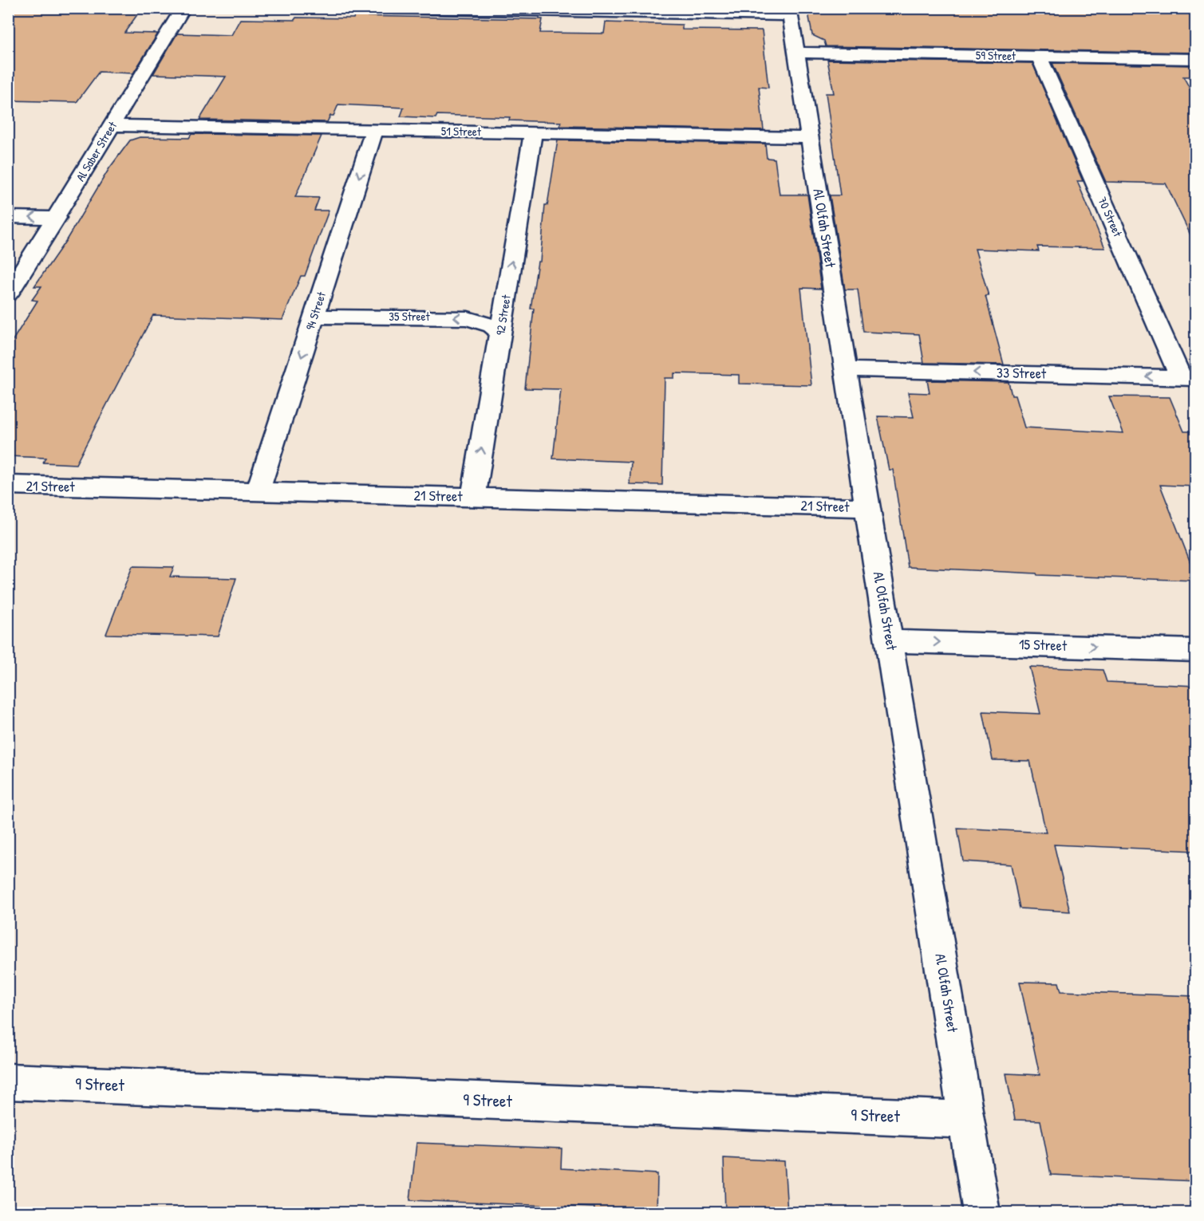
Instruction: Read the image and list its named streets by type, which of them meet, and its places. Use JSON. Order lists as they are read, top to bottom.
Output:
{
  "streets": {
    "street": [
      "59 Street",
      "51 Street",
      "Al Saber Street",
      "70 Street",
      "Al Olfah Street",
      "94 Street",
      "92 Street",
      "35 Street",
      "33 Street",
      "21 Street",
      "15 Street",
      "9 Street"
    ]
  },
  "crossings": [
    ["59 Street", "70 Street"],
    ["59 Street", "Al Olfah Street"],
    ["51 Street", "Al Saber Street"],
    ["51 Street", "Al Olfah Street"],
    ["51 Street", "94 Street"],
    ["51 Street", "92 Street"],
    ["70 Street", "33 Street"],
    ["Al Olfah Street", "33 Street"],
    ["Al Olfah Street", "21 Street"],
    ["Al Olfah Street", "15 Street"],
    ["Al Olfah Street", "9 Street"],
    ["94 Street", "35 Street"],
    ["94 Street", "21 Street"],
    ["92 Street", "35 Street"],
    ["92 Street", "21 Street"]
  ],
  "one_way": [
    "94 Street",
    "92 Street",
    "35 Street",
    "33 Street",
    "15 Street"
  ]
}
